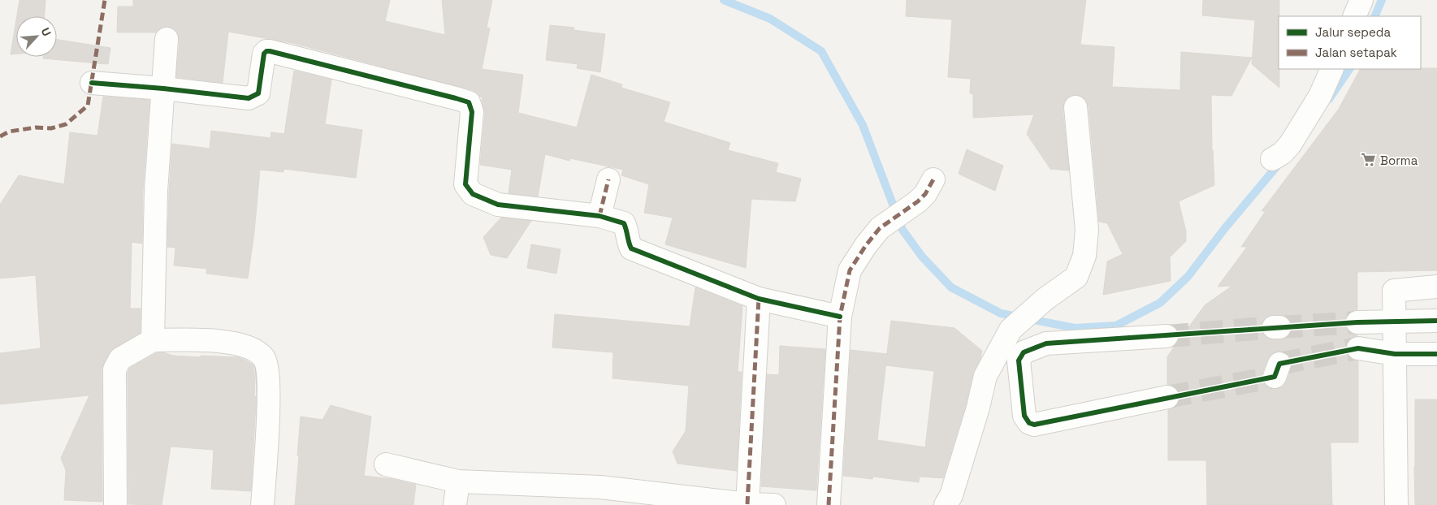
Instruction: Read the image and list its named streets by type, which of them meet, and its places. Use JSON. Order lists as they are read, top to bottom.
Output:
{
  "places": {
    "supermarket": ["Borma"]
  },
  "legend": ["Jalur sepeda", "Jalan setapak"],
  "north": "top right"
}
